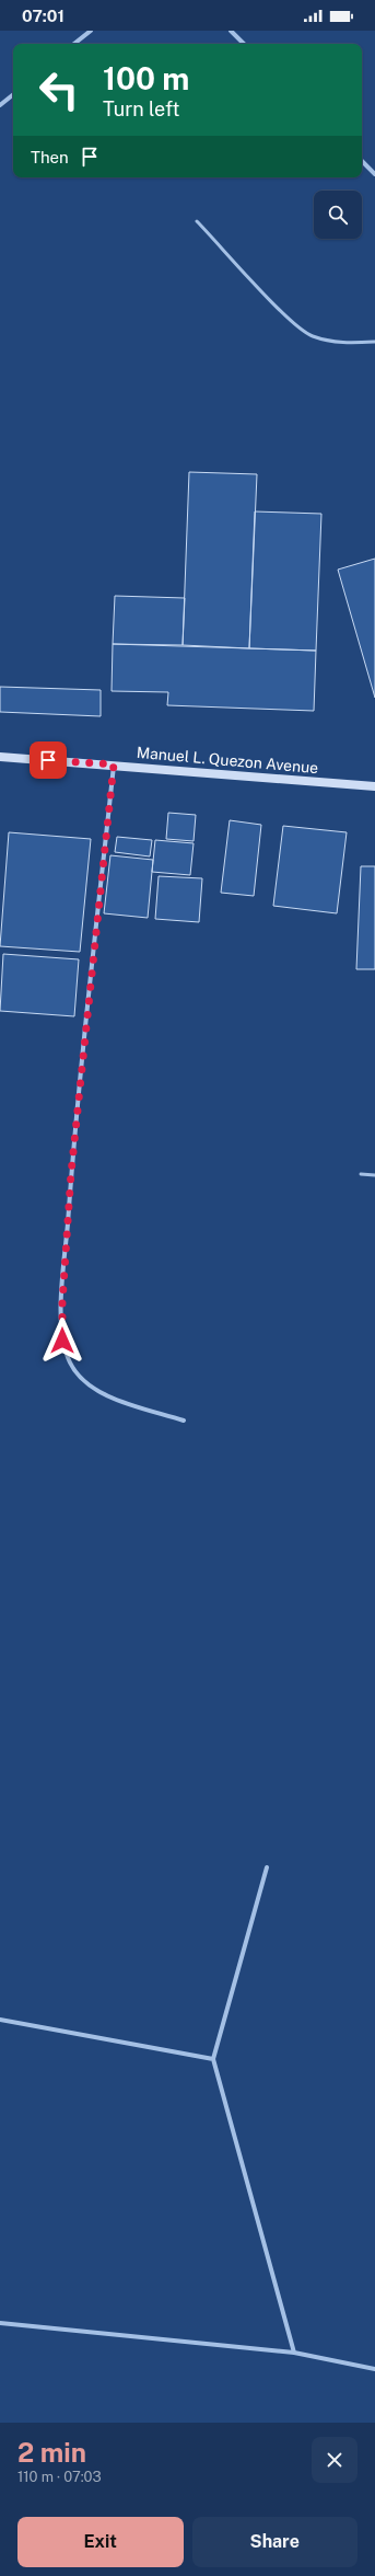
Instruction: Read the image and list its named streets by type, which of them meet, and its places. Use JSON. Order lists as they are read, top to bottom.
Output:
{
  "streets": {
    "main road": ["Manuel L. Quezon Avenue"]
  },
  "page": {
    "status": "07:01",
    "turn": ["100 m", "Turn left"],
    "then": "Then",
    "heading": ["2 min", "110 m · 07:03"],
    "buttons": ["Exit", "Share"]
  }
}
